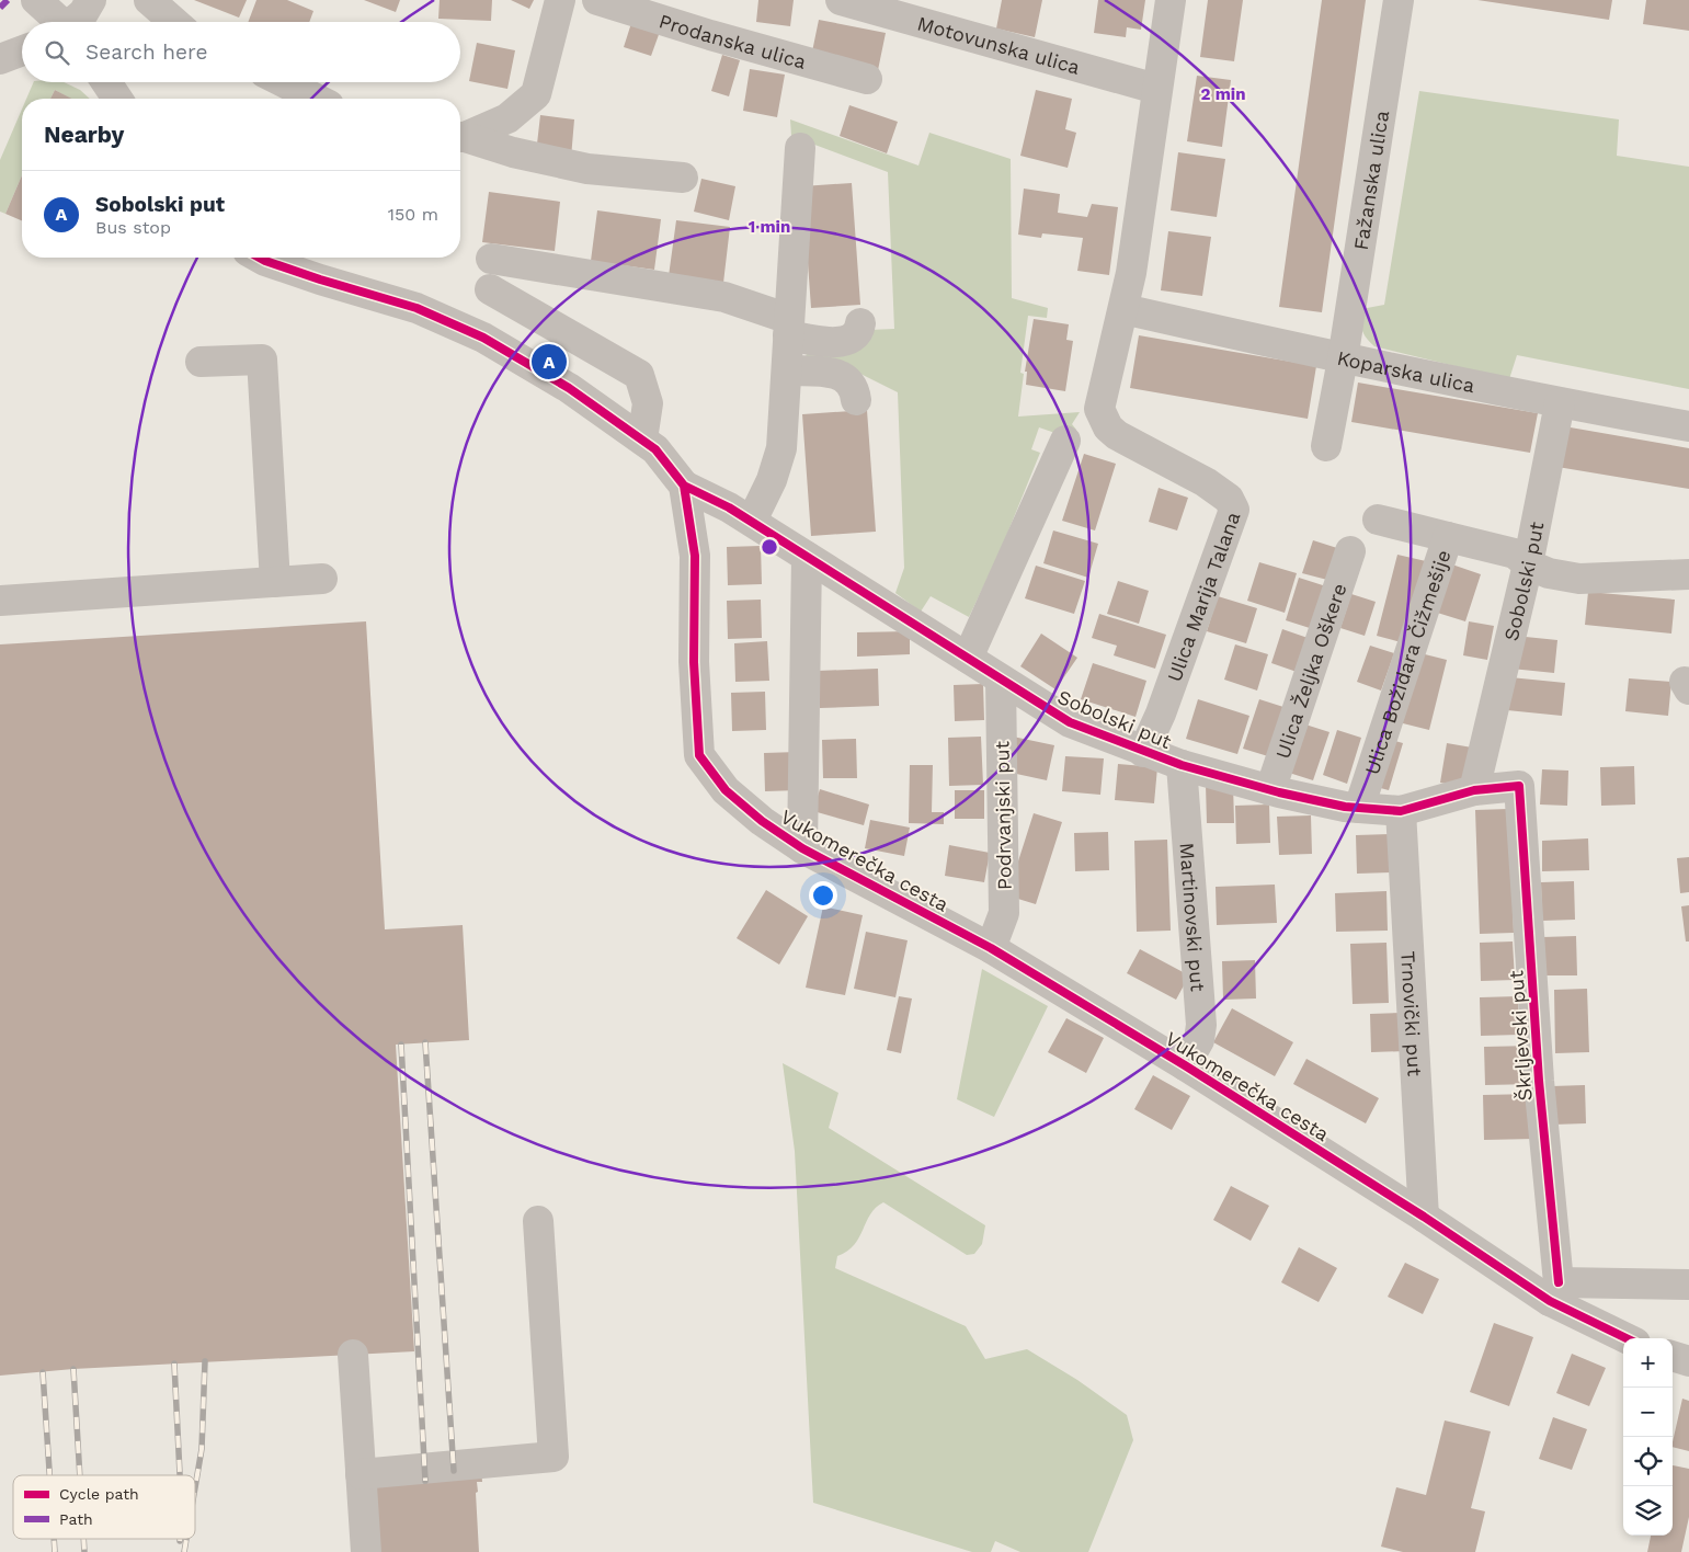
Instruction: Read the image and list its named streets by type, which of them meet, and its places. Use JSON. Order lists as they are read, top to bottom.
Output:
{
  "streets": {
    "street": [
      "Prodanska ulica",
      "Motovunska ulica",
      "Fažanska ulica",
      "Koparska ulica",
      "Sobolski put",
      "Ulica Marija Talana",
      "Ulica Božidara Čižmešije",
      "Ulica Željka Oškere",
      "Podrvanjski put",
      "Vukomerečka cesta",
      "Martinovski put",
      "Trnovički put",
      "Škrljevski put"
    ]
  },
  "crossings": [
    ["Fažanska ulica", "Koparska ulica"],
    ["Koparska ulica", "Sobolski put"],
    ["Koparska ulica", "Ulica Marija Talana"],
    ["Sobolski put", "Ulica Marija Talana"],
    ["Sobolski put", "Ulica Božidara Čižmešije"],
    ["Sobolski put", "Ulica Željka Oškere"],
    ["Sobolski put", "Podrvanjski put"],
    ["Sobolski put", "Vukomerečka cesta"],
    ["Sobolski put", "Martinovski put"],
    ["Sobolski put", "Trnovički put"],
    ["Sobolski put", "Škrljevski put"],
    ["Podrvanjski put", "Vukomerečka cesta"],
    ["Vukomerečka cesta", "Martinovski put"],
    ["Vukomerečka cesta", "Trnovički put"],
    ["Vukomerečka cesta", "Škrljevski put"]
  ],
  "legend": ["Cycle path", "Path"],
  "page": {
    "search": "Search here",
    "heading": "Nearby",
    "list": [
      {
        "mark": "A",
        "name": "Sobolski put",
        "note": "Bus stop",
        "value": "150 m"
      }
    ],
    "pins": "A",
    "map_buttons": ["+", "−"]
  },
  "rings": ["2 min", "1 min"]
}
